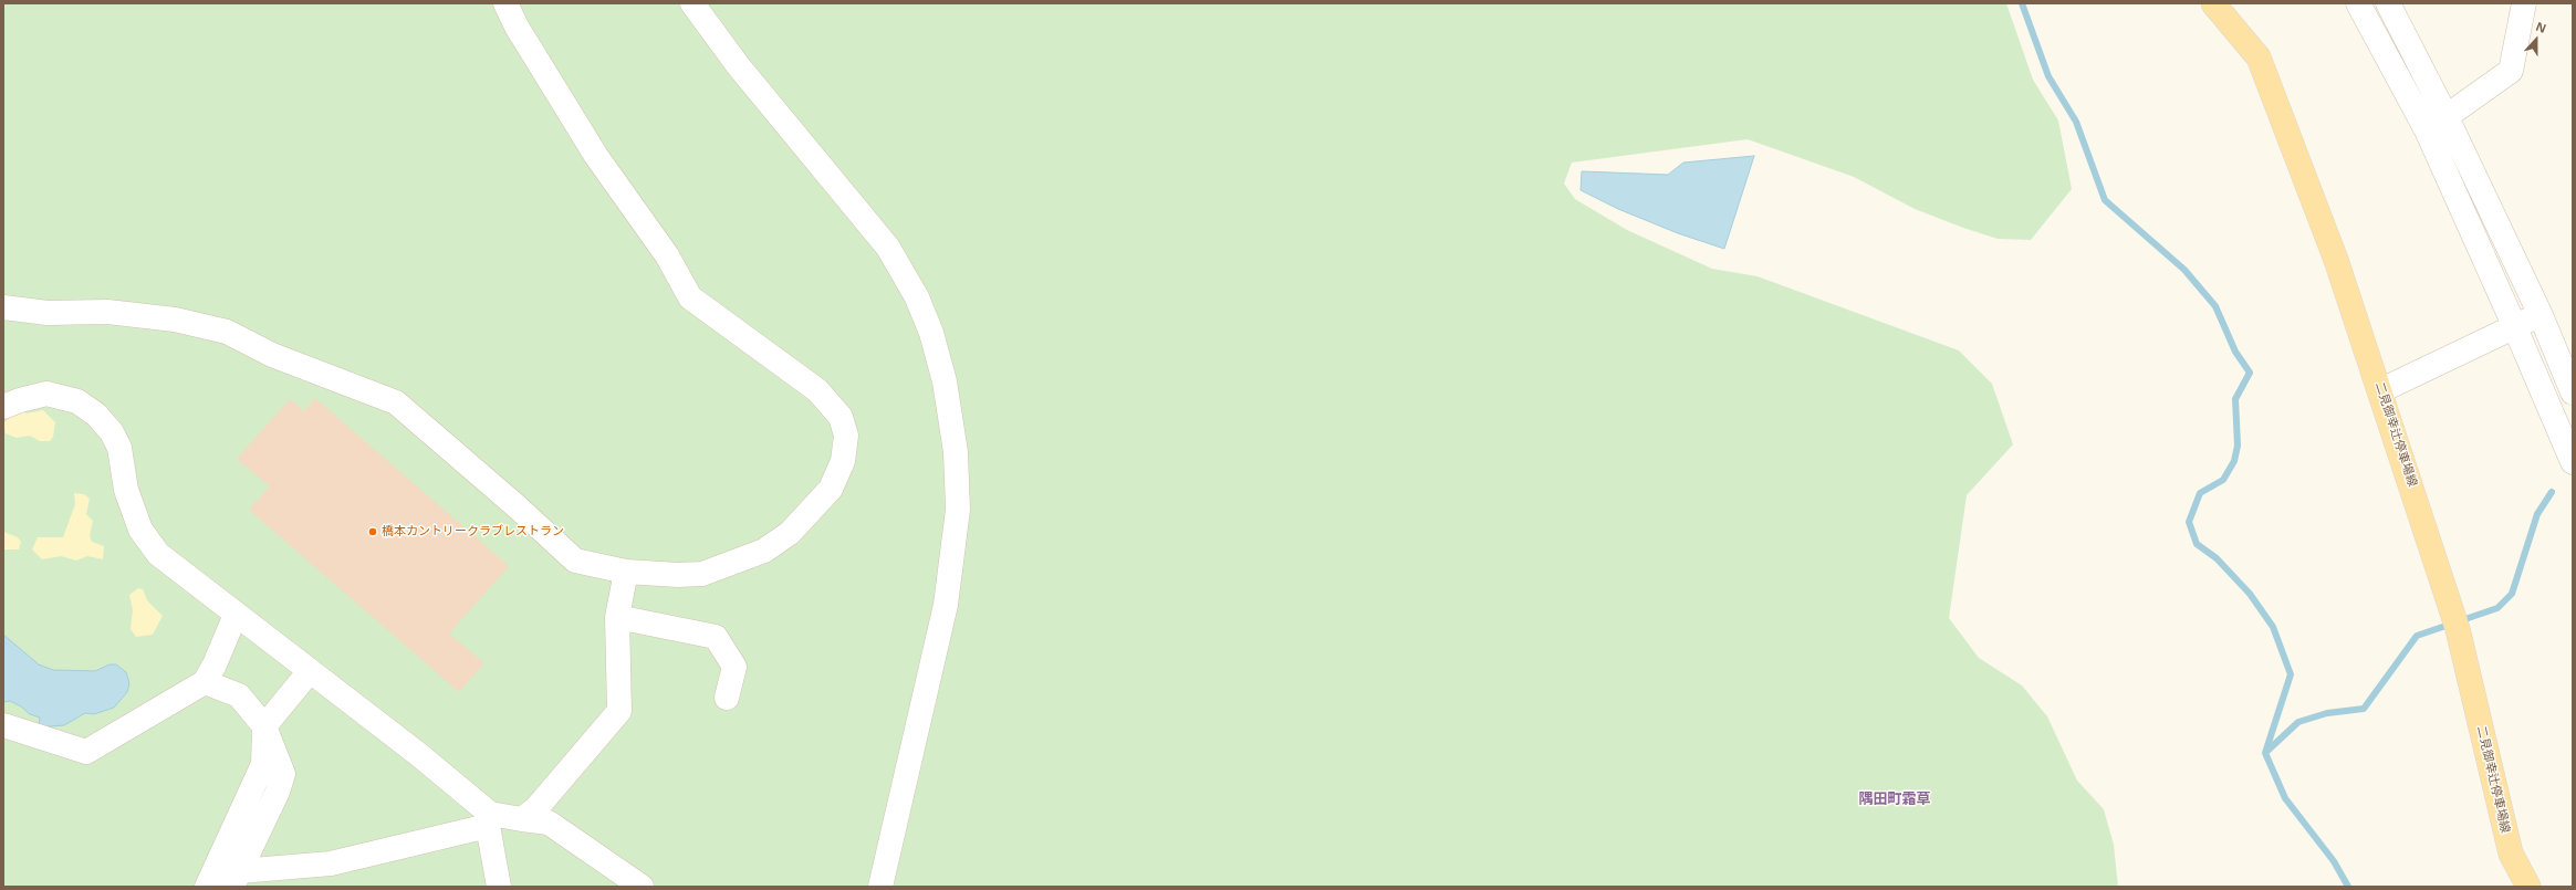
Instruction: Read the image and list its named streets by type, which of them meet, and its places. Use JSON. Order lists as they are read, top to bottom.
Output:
{
  "streets": {
    "main road": ["二見御幸辻停車場線"]
  },
  "districts": ["隅田町霜草"],
  "places": ["橋本カントリークラブレストラン"],
  "north": "top"
}
